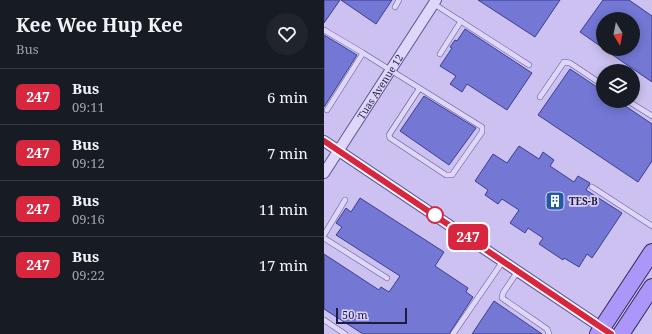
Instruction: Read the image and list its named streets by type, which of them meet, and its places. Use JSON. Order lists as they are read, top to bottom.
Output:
{
  "streets": {
    "street": ["Tuas Avenue 12"]
  },
  "places": {
    "building": ["TES-B"]
  },
  "lines": ["bus line 247"],
  "scale_bar": "50 m",
  "north": "bottom",
  "page": {
    "heading": ["Kee Wee Hup Kee", "Bus"],
    "on_map": "247",
    "list": [
      {
        "mark": "247",
        "name": "Bus",
        "note": "09:11",
        "value": "6 min"
      },
      {
        "mark": "247",
        "name": "Bus",
        "note": "09:12",
        "value": "7 min"
      },
      {
        "mark": "247",
        "name": "Bus",
        "note": "09:16",
        "value": "11 min"
      },
      {
        "mark": "247",
        "name": "Bus",
        "note": "09:22",
        "value": "17 min"
      }
    ],
    "scale": "50 m"
  }
}
